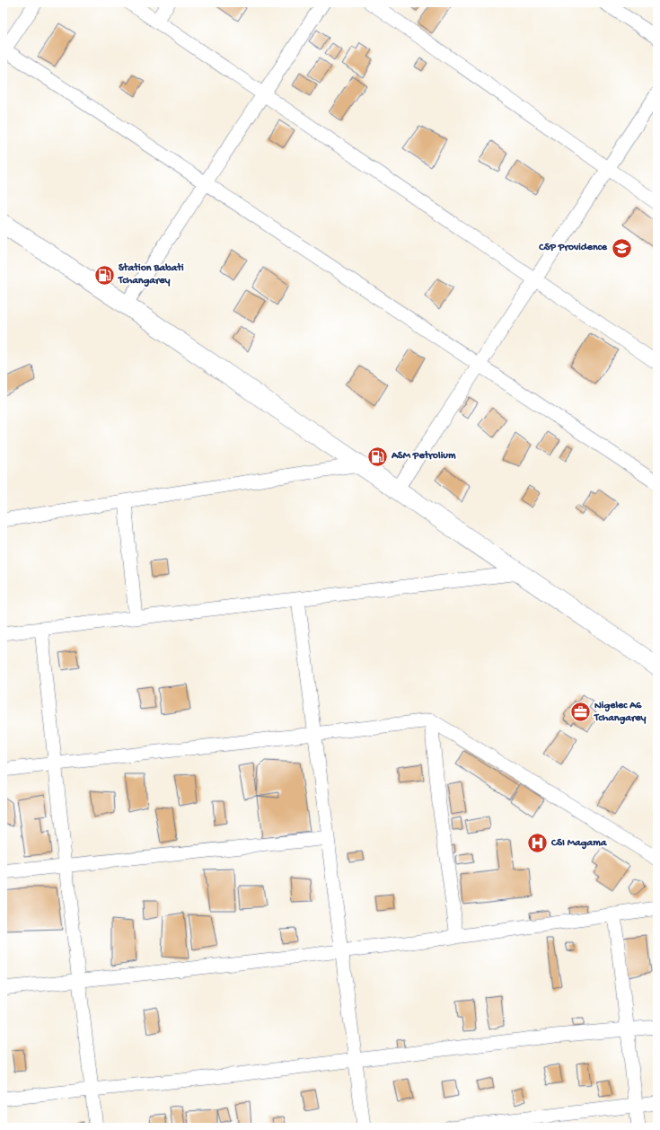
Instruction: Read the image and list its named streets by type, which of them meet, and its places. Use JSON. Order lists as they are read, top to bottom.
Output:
{
  "places": {
    "school or university": ["CSP Providence"],
    "fuel station": ["Station Babati Tchangarey", "ASM Petrolium"],
    "office": ["Nigelec A6 Tchangarey"],
    "hospital": ["CSI Magama"]
  }
}
